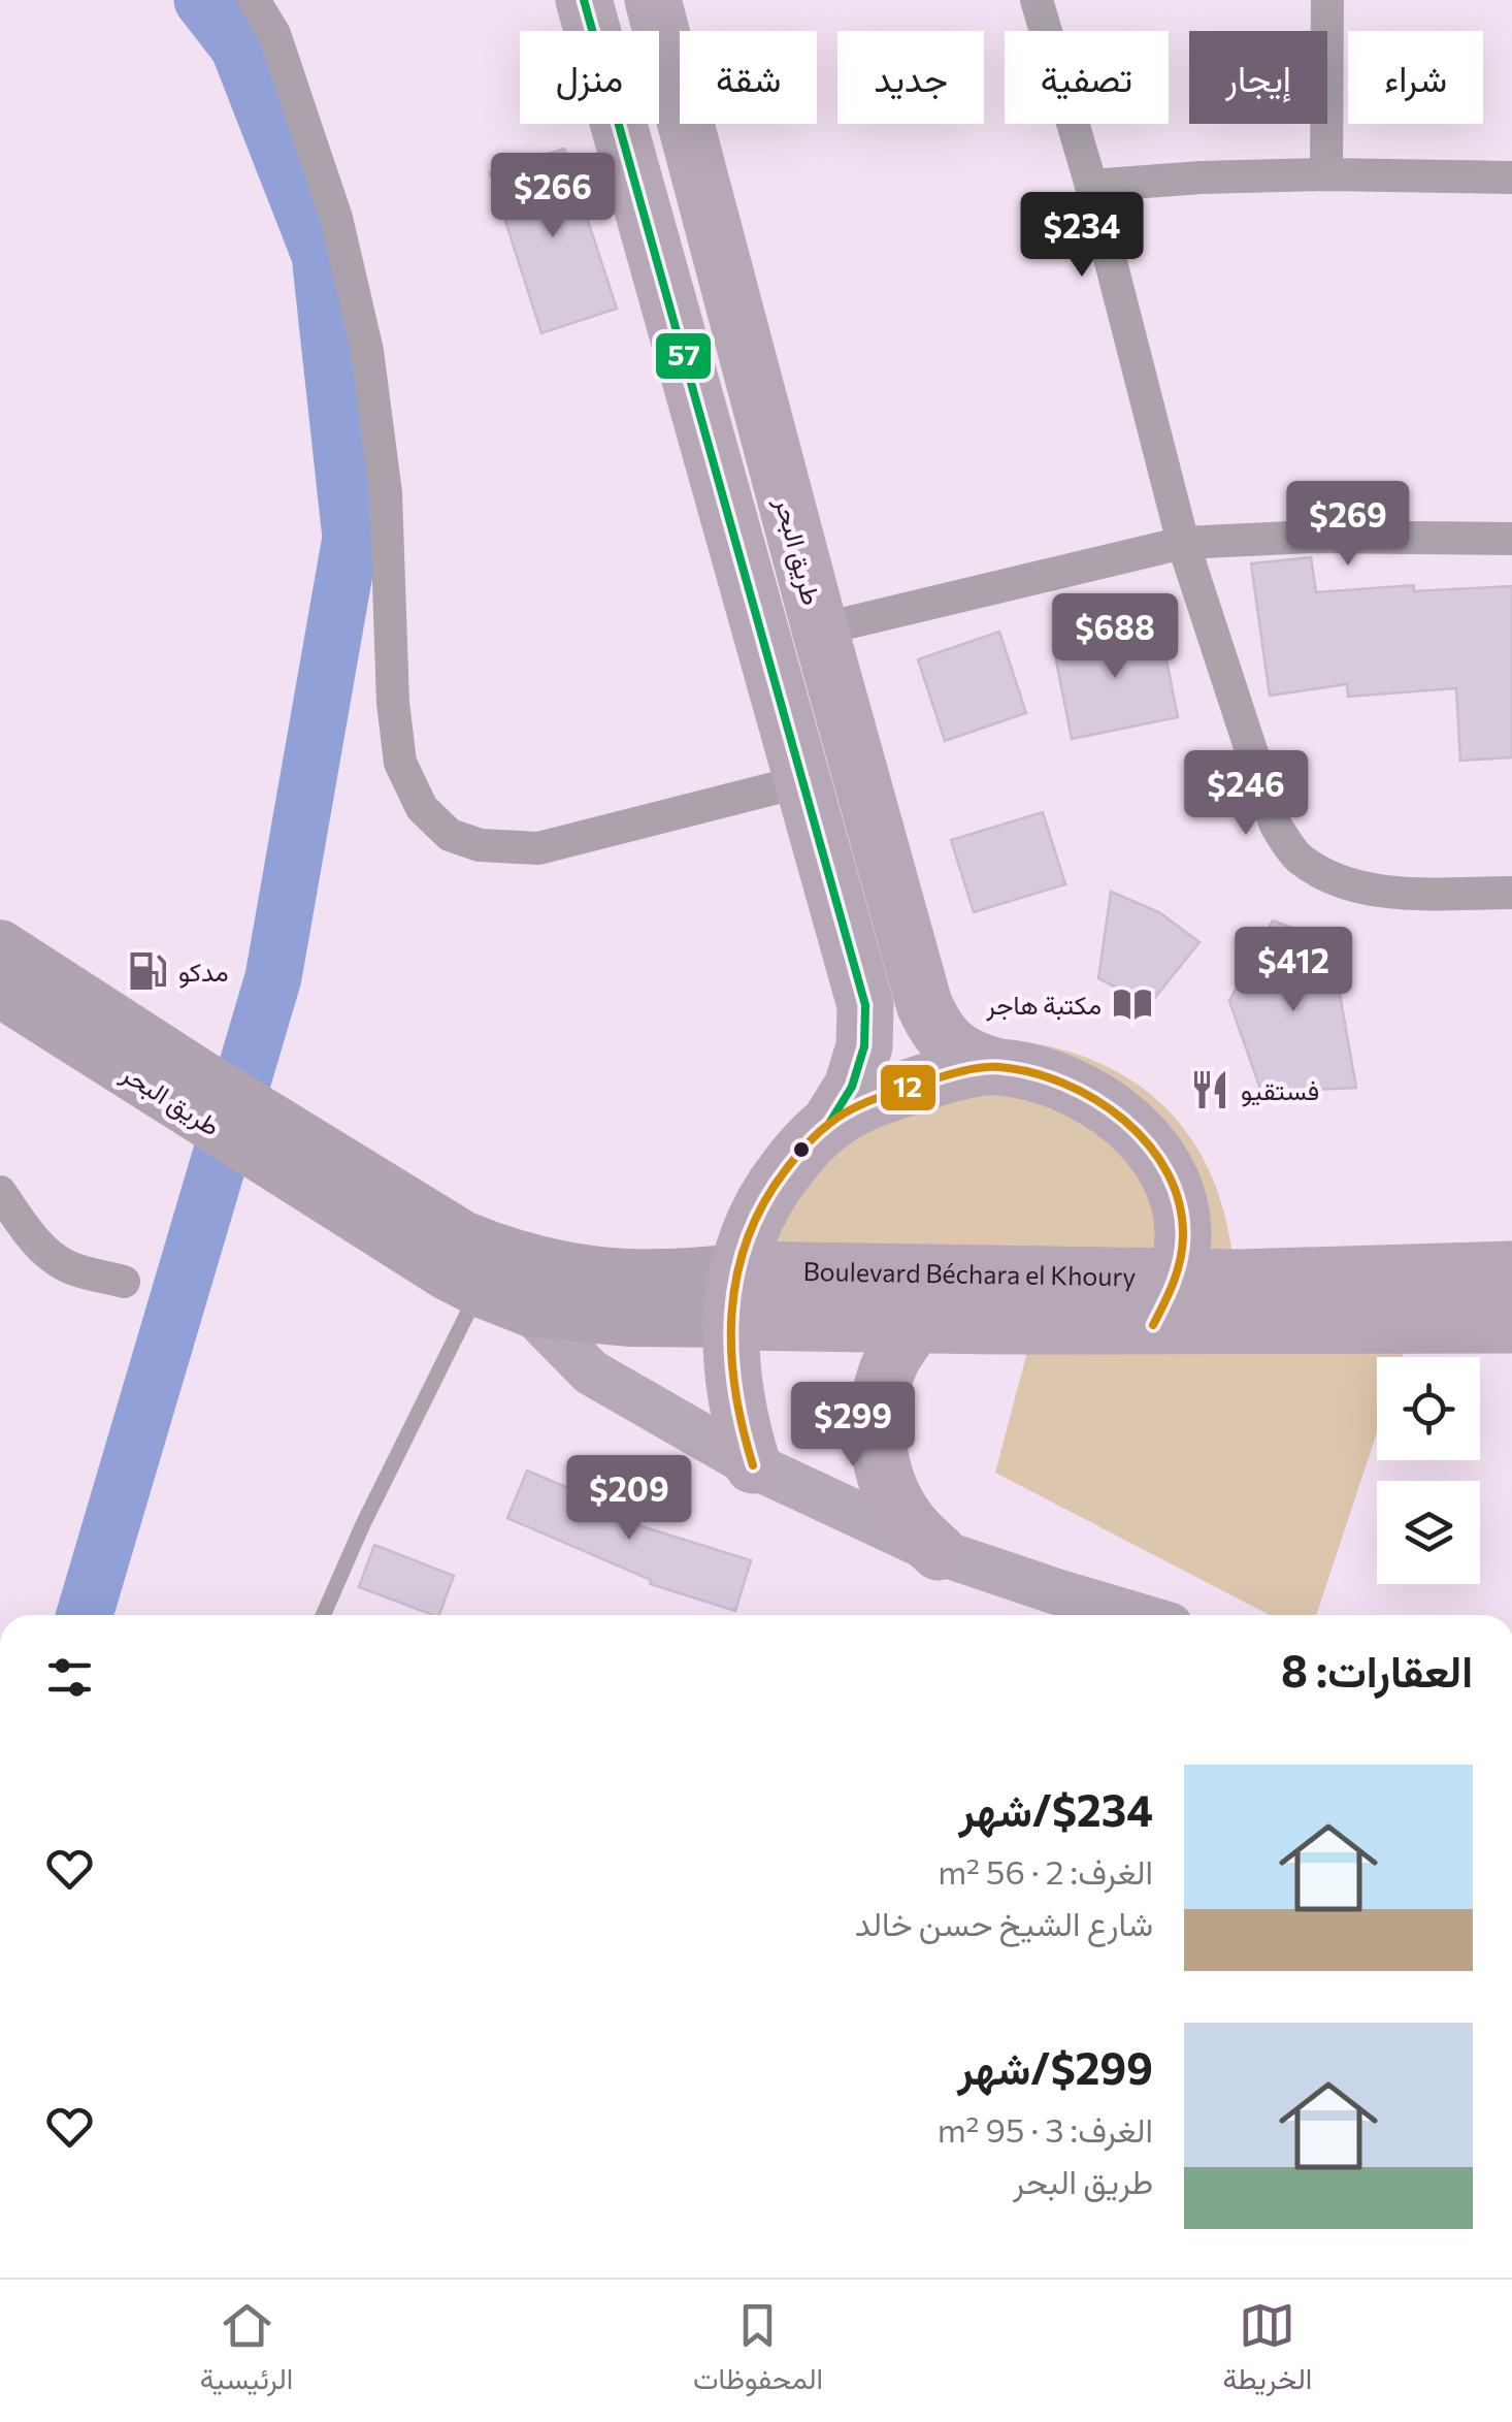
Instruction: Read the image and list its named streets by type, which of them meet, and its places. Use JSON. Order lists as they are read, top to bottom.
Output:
{
  "streets": {
    "highway": ["طريق البحر", "Boulevard Béchara el Khoury"]
  },
  "crossings": [
    ["طريق البحر", "Boulevard Béchara el Khoury"]
  ],
  "places": {
    "fuel station": ["مدكو"],
    "library": ["مكتبة هاجر"],
    "restaurant": ["فستقيو"]
  },
  "lines": ["transit line 57", "transit line 12"],
  "page": {
    "chip": [
      "شراء",
      "إيجار",
      "تصفية",
      "جديد",
      "شقة",
      "منزل"
    ],
    "price": [
      "$266",
      "$234",
      "$269",
      "$688",
      "$246",
      "$412",
      "$299",
      "$209"
    ],
    "heading": "العقارات: 8",
    "list": [
      {
        "name": "$234/شهر",
        "note": "الغرف: 2 · 56 m² · شارع الشيخ حسن خالد"
      },
      {
        "name": "$299/شهر",
        "note": "الغرف: 3 · 95 m² · طريق البحر"
      }
    ],
    "tabs": ["الخريطة", "المحفوظات", "الرئيسية"]
  }
}
